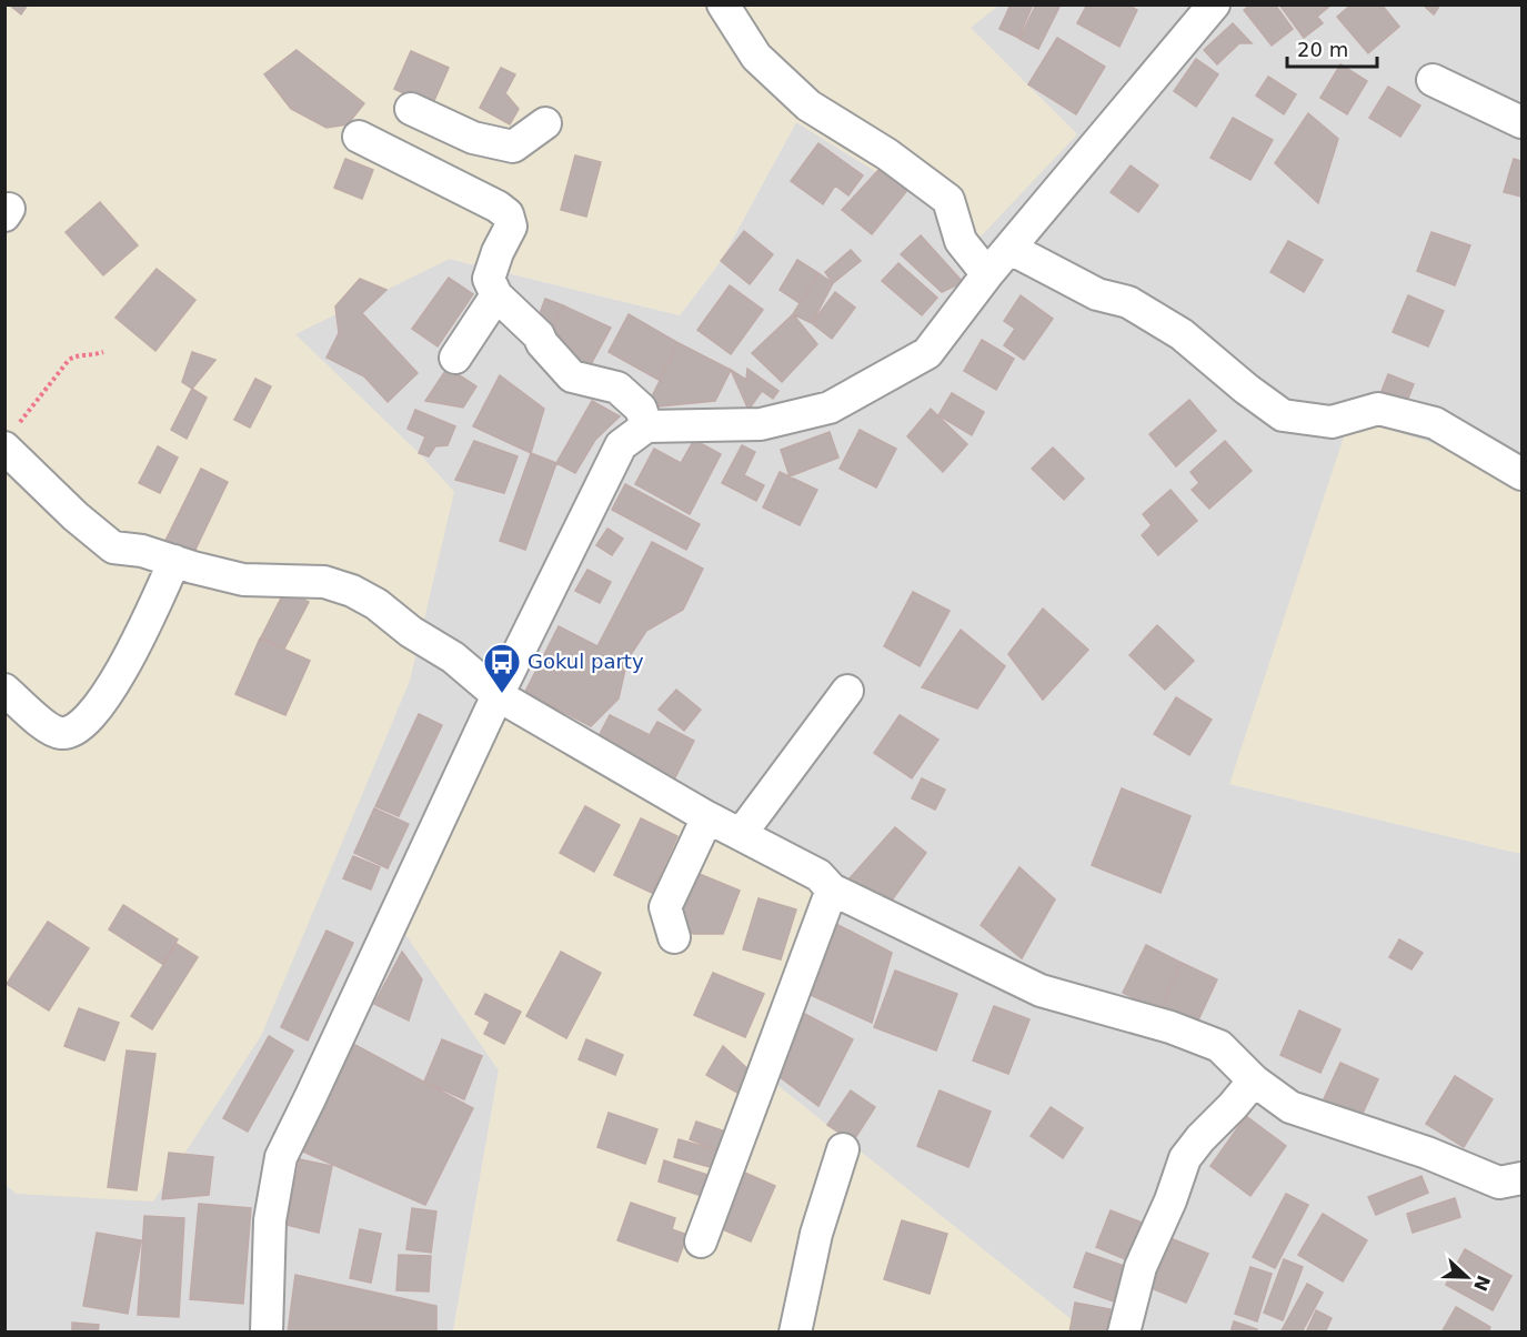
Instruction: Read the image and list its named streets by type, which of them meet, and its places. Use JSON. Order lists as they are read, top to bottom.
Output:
{
  "places": {
    "bus stop": ["Gokul party"]
  },
  "scale_bar": "20 m",
  "north": "right"
}
